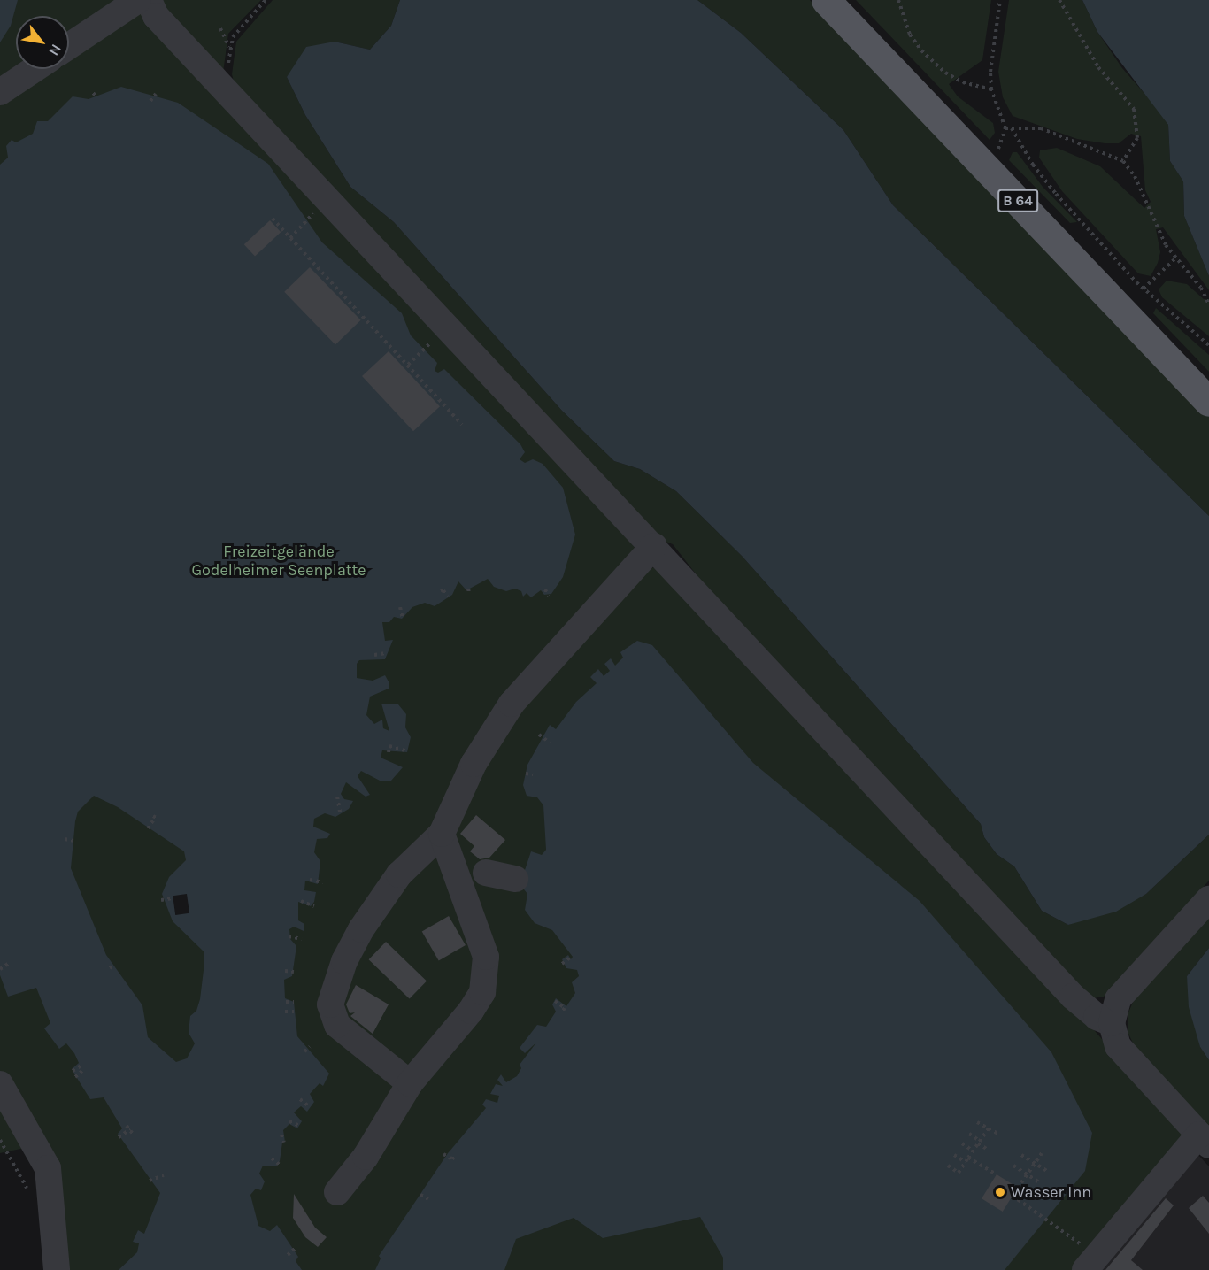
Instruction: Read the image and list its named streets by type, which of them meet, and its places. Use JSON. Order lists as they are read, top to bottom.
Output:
{
  "streets": {
    "main road": ["B 64"]
  },
  "parks": ["Freizeitgelände Godelheimer Seenplatte"],
  "places": ["Wasser Inn"],
  "north": "bottom right"
}
